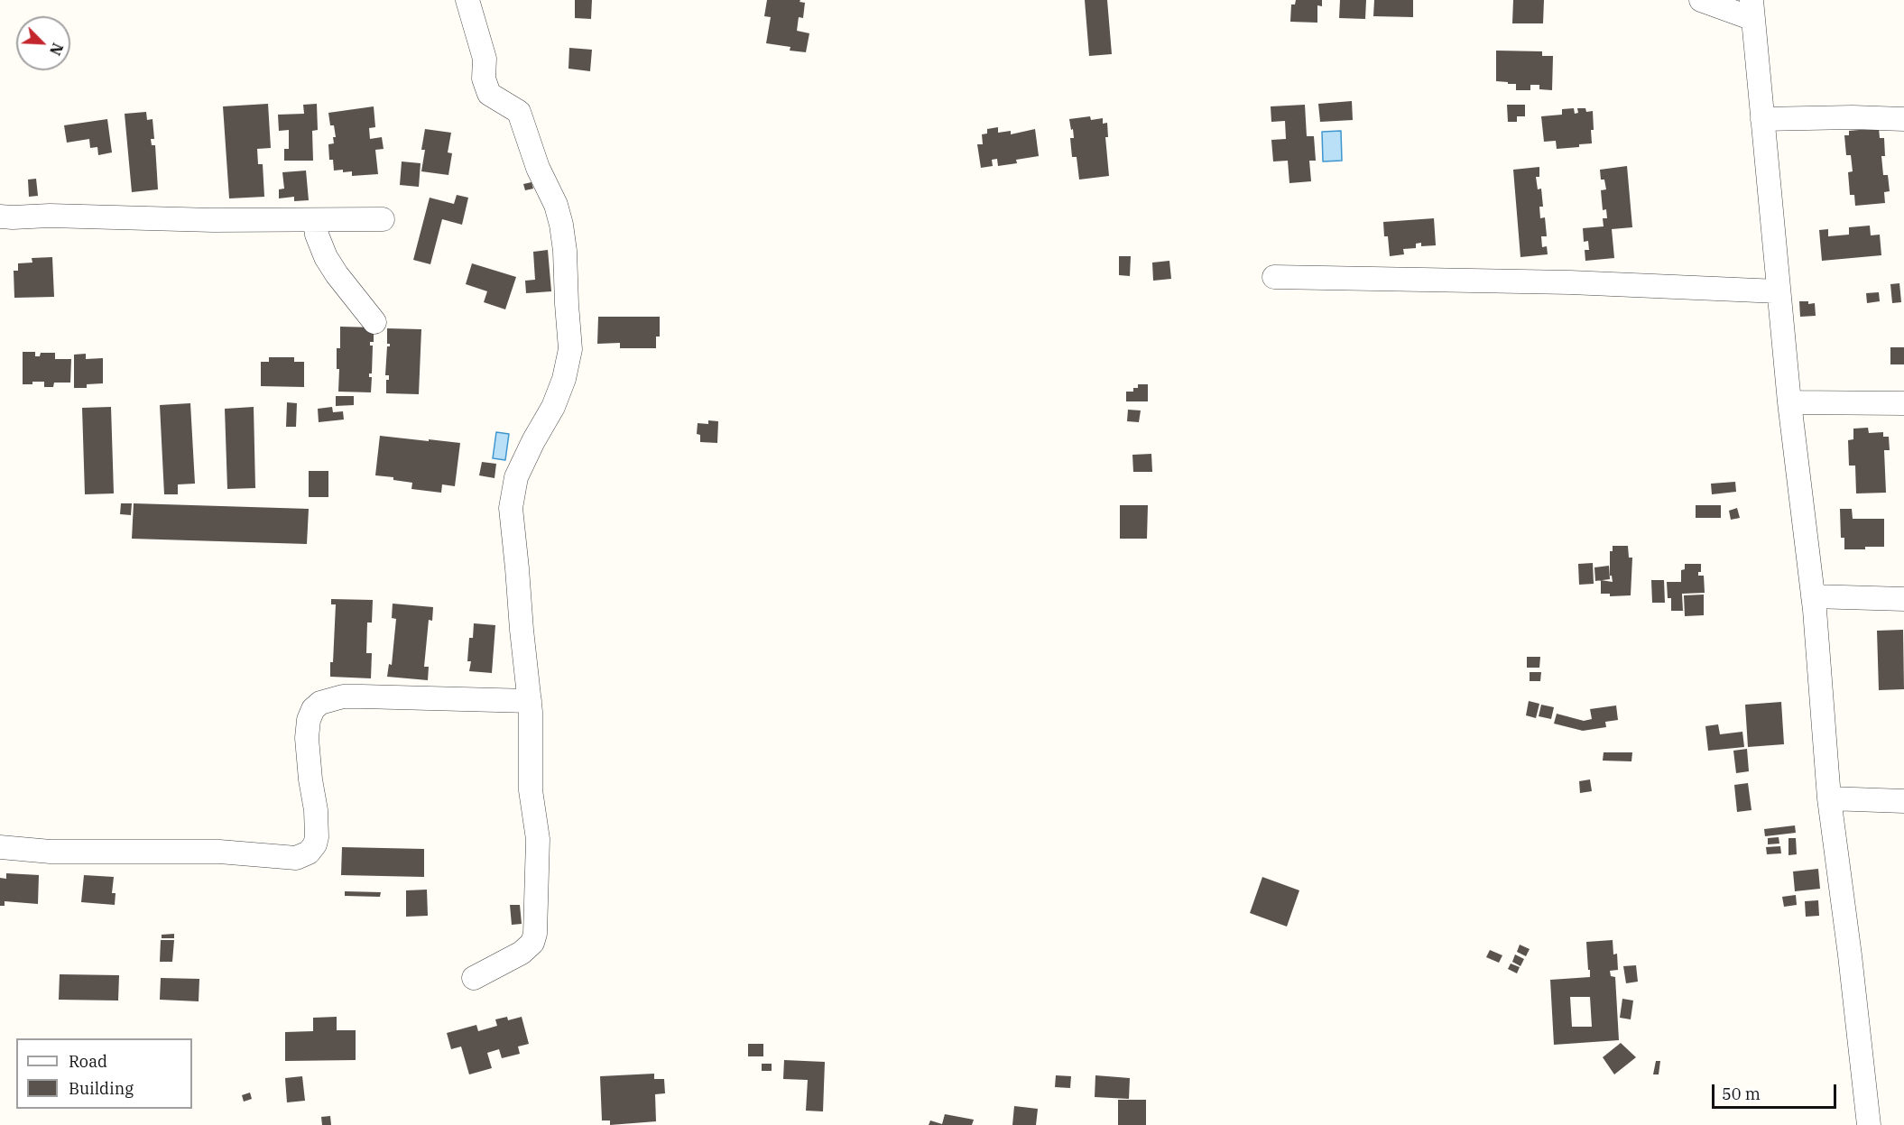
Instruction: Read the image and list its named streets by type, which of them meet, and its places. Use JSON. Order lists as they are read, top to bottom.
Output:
{
  "legend": ["Road", "Building"],
  "scale_bar": "50 m",
  "north": "bottom right"
}
